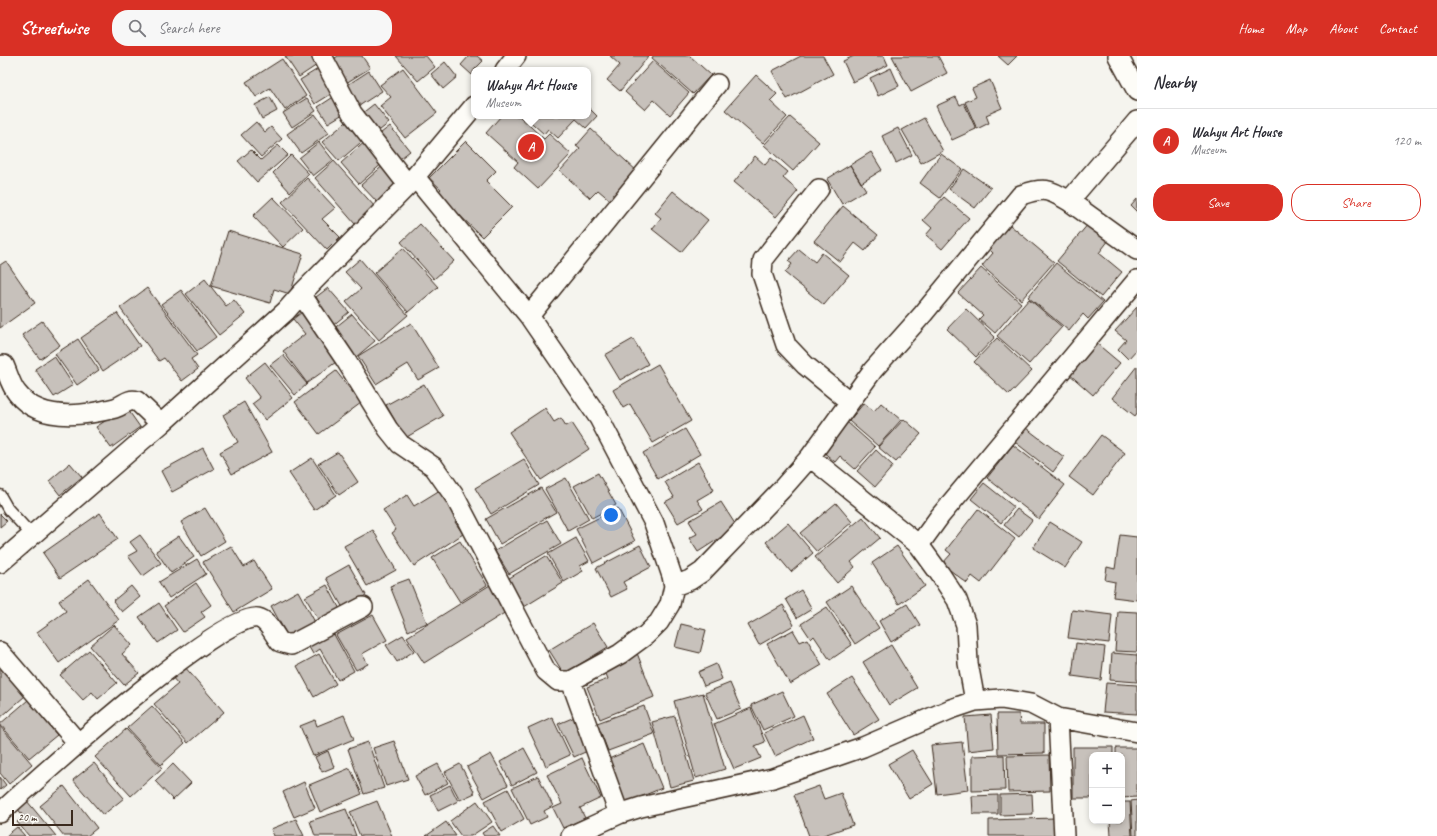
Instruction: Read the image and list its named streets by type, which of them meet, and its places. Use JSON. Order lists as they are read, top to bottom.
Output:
{
  "scale_bar": "20 m",
  "page": {
    "header": "Streetwise",
    "search": "Search here",
    "nav": [
      "Home",
      "Map",
      "About",
      "Contact"
    ],
    "heading": "Nearby",
    "popup": ["Wahyu Art House", "Museum"],
    "list": [
      {
        "mark": "A",
        "name": "Wahyu Art House",
        "note": "Museum",
        "value": "120 m"
      }
    ],
    "pins": "A",
    "buttons": ["Save", "Share"],
    "map_buttons": ["+", "−"],
    "scale": "20 m"
  }
}
